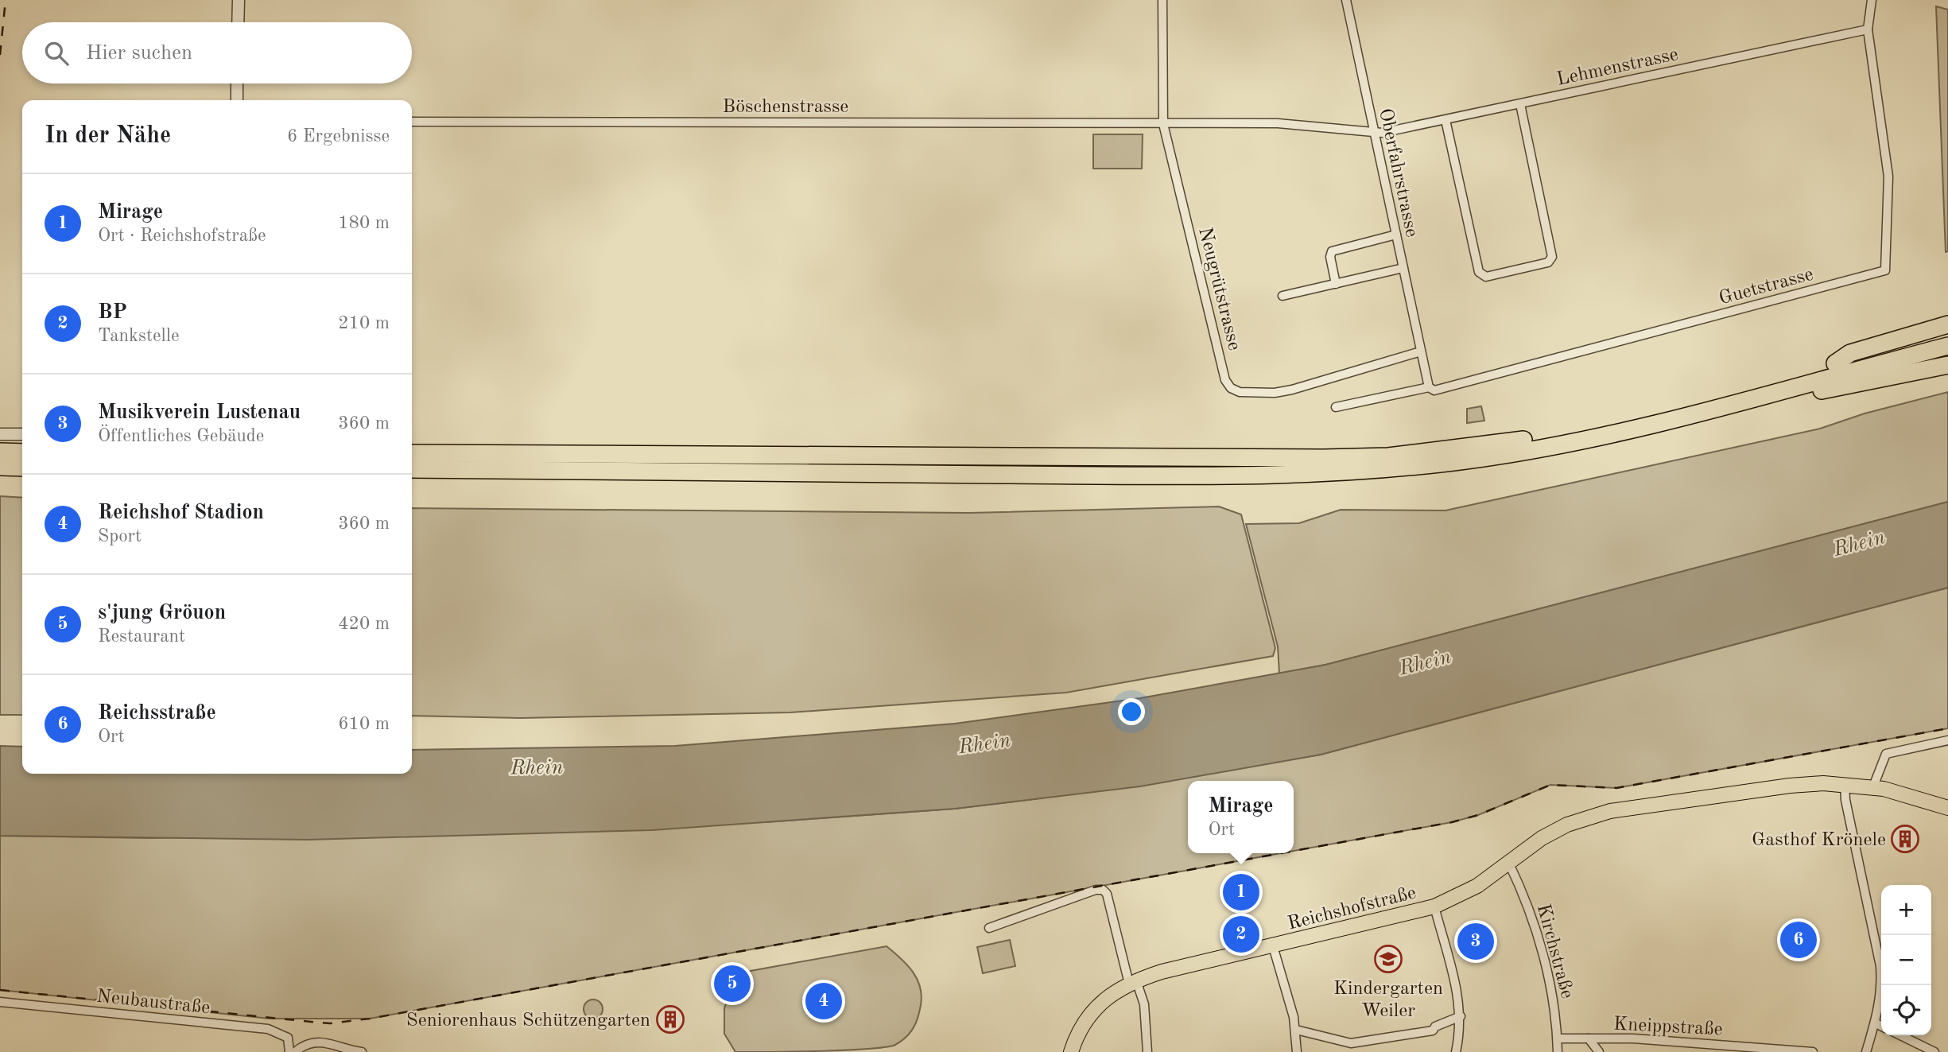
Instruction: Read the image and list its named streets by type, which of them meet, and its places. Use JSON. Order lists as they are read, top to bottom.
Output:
{
  "streets": {
    "main road": ["Reichshofstraße"],
    "street": [
      "Lehmenstrasse",
      "Böschenstrasse",
      "Oberfahrstrasse",
      "Guetstrasse",
      "Neugrütstrasse",
      "Kirchstraße",
      "Neubaustraße",
      "Kneippstraße"
    ]
  },
  "crossings": [
    ["Lehmenstrasse", "Böschenstrasse"],
    ["Lehmenstrasse", "Oberfahrstrasse"],
    ["Lehmenstrasse", "Guetstrasse"],
    ["Böschenstrasse", "Oberfahrstrasse"],
    ["Böschenstrasse", "Neugrütstrasse"],
    ["Oberfahrstrasse", "Neugrütstrasse"],
    ["Reichshofstraße", "Kirchstraße"],
    ["Kirchstraße", "Kneippstraße"]
  ],
  "water": ["Rhein"],
  "places": {
    "building": ["Gasthof Krönele", "Seniorenhaus Schützengarten"],
    "school or university": ["Kindergarten Weiler"]
  },
  "page": {
    "search": "Hier suchen",
    "heading": ["In der Nähe", "6 Ergebnisse"],
    "list": [
      {
        "mark": "1",
        "name": "Mirage",
        "note": "Ort · Reichshofstraße",
        "value": "180 m"
      },
      {
        "mark": "2",
        "name": "BP",
        "note": "Tankstelle",
        "value": "210 m"
      },
      {
        "mark": "3",
        "name": "Musikverein Lustenau",
        "note": "Öffentliches Gebäude",
        "value": "360 m"
      },
      {
        "mark": "4",
        "name": "Reichshof Stadion",
        "note": "Sport",
        "value": "360 m"
      },
      {
        "mark": "5",
        "name": "s'jung Gröuon",
        "note": "Restaurant",
        "value": "420 m"
      },
      {
        "mark": "6",
        "name": "Reichsstraße",
        "note": "Ort",
        "value": "610 m"
      }
    ],
    "popup": ["Mirage", "Ort"],
    "pins": [
      "1",
      "2",
      "6",
      "3",
      "5",
      "4"
    ],
    "map_buttons": ["+", "−"]
  }
}
